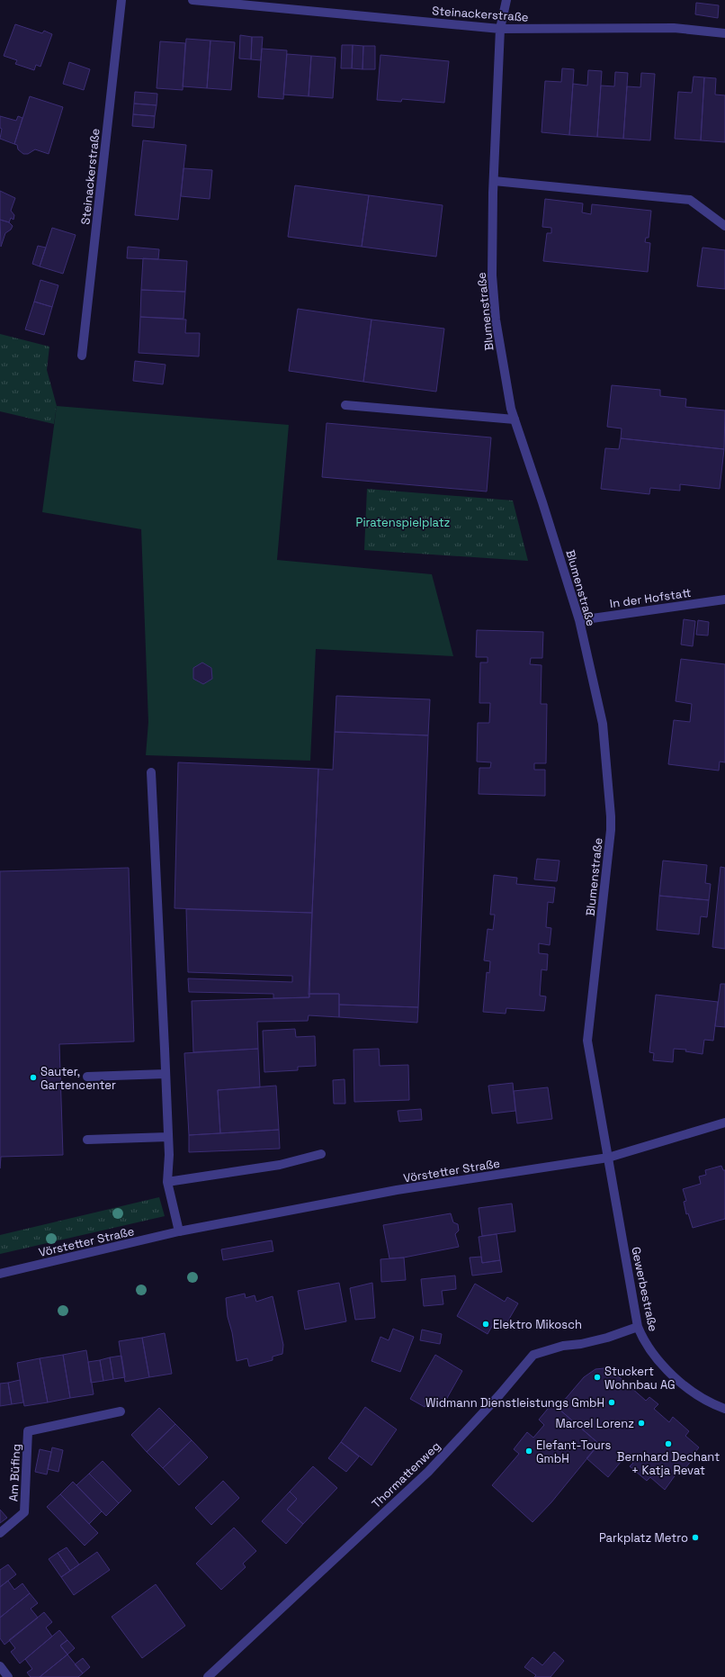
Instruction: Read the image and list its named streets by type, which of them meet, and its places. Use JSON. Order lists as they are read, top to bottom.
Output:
{
  "streets": {
    "street": [
      "Steinackerstraße",
      "Blumenstraße",
      "In der Hofstatt",
      "Vörstetter Straße",
      "Gewerbestraße",
      "Am Büfing",
      "Thormattenweg"
    ]
  },
  "crossings": [
    ["Steinackerstraße", "Blumenstraße"],
    ["Blumenstraße", "In der Hofstatt"],
    ["Blumenstraße", "Vörstetter Straße"],
    ["Blumenstraße", "Gewerbestraße"],
    ["Vörstetter Straße", "Gewerbestraße"],
    ["Gewerbestraße", "Thormattenweg"]
  ],
  "parks": ["Piratenspielplatz"],
  "places": [
    "Sauter, Gartencenter",
    "Elektro Mikosch",
    "Stuckert Wohnbau AG",
    "Widmann Dienstleistungs GmbH",
    "Marcel Lorenz",
    "Bernhard Dechant + Katja Revat",
    "Elefant-Tours GmbH",
    "Parkplatz Metro"
  ]
}
